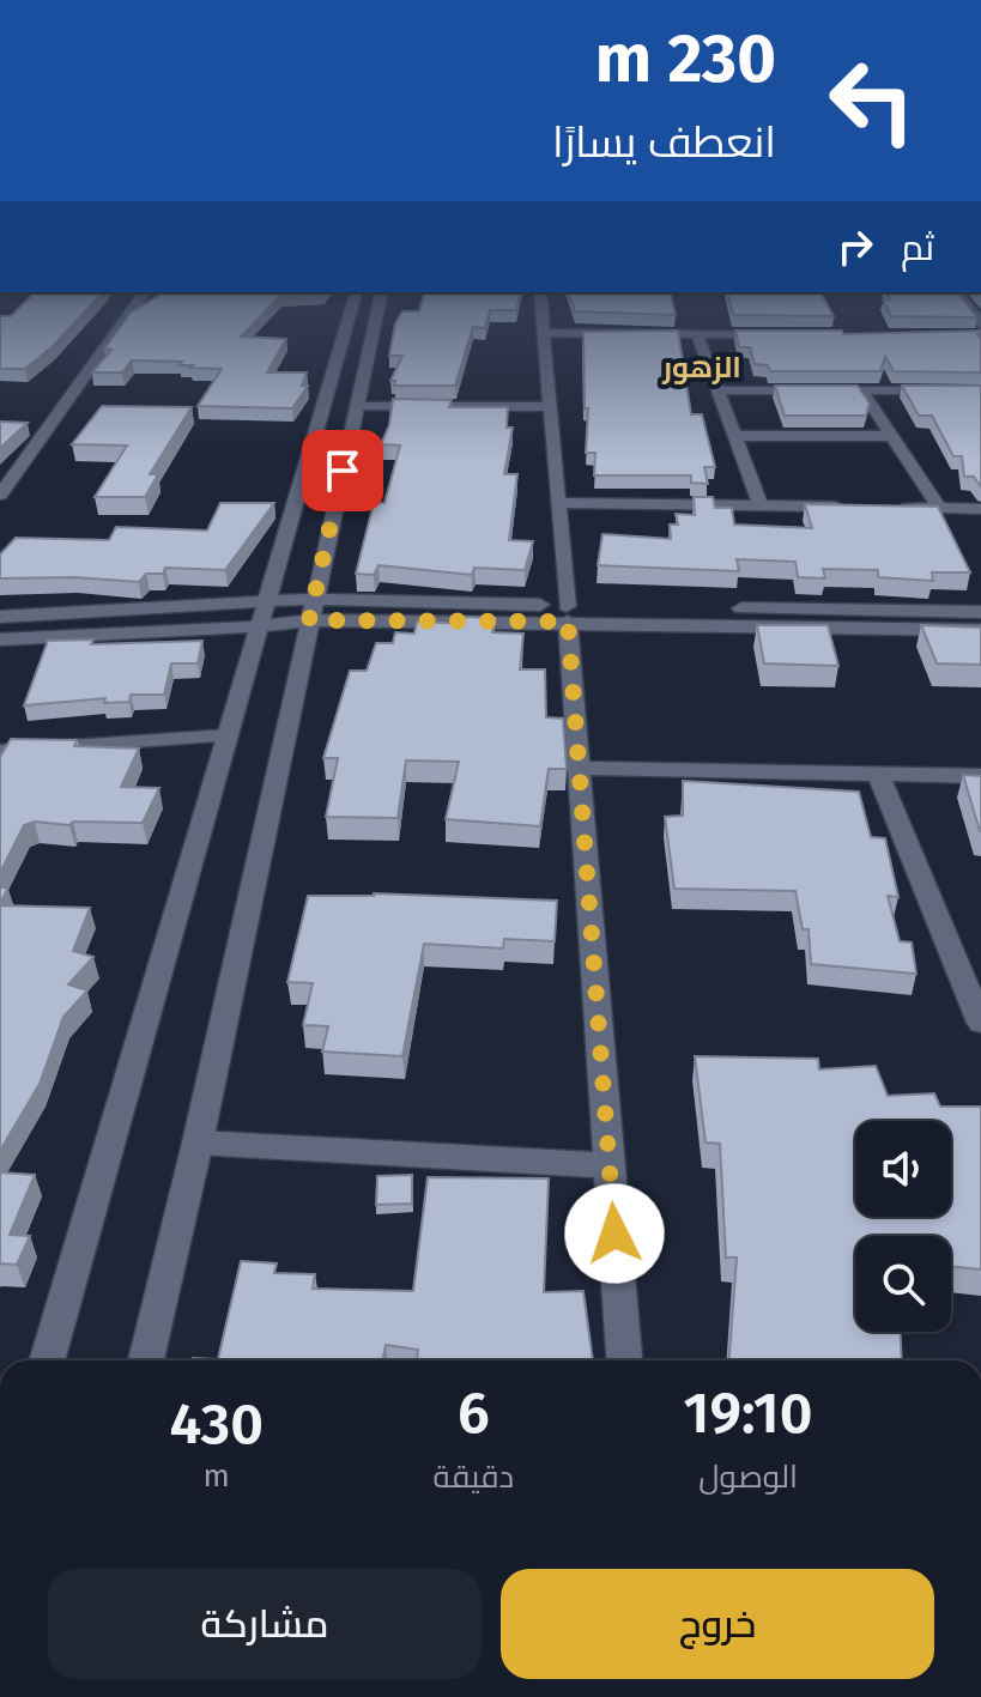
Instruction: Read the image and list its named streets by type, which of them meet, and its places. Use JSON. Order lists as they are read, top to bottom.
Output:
{
  "districts": ["الزهور"],
  "page": {
    "turn": ["230 m", "انعطف يسارًا"],
    "then": "ثم",
    "eta": [
      "19:10",
      "الوصول",
      "6",
      "دقيقة",
      "430",
      "m"
    ],
    "buttons": ["خروج", "مشاركة"]
  }
}
